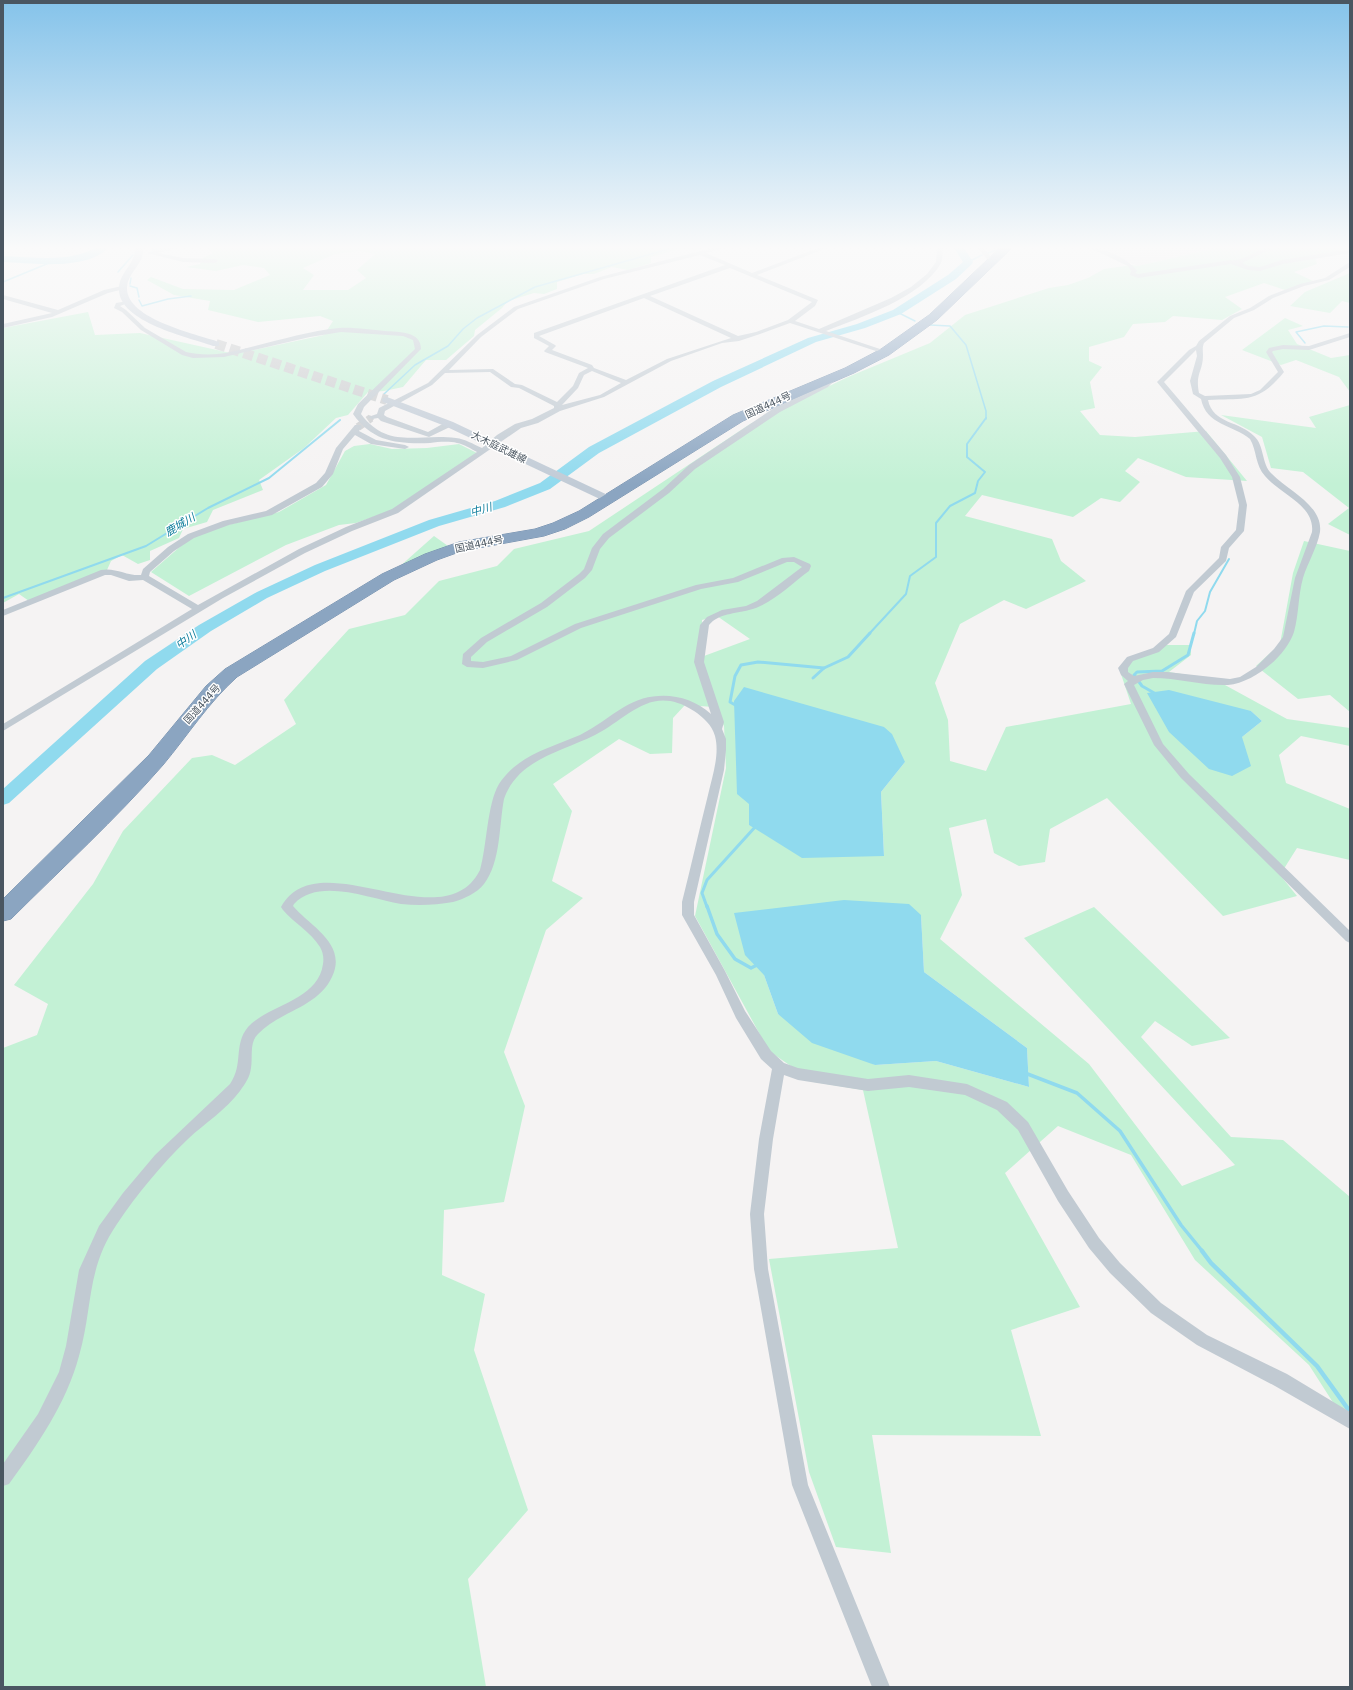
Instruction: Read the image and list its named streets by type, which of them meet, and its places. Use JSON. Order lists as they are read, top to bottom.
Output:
{
  "streets": {
    "highway": ["国道444号"],
    "main road": ["大木庭武雄線"]
  },
  "crossings": [
    ["国道444号", "大木庭武雄線"]
  ],
  "water": ["中川", "鹿城川"]
}
